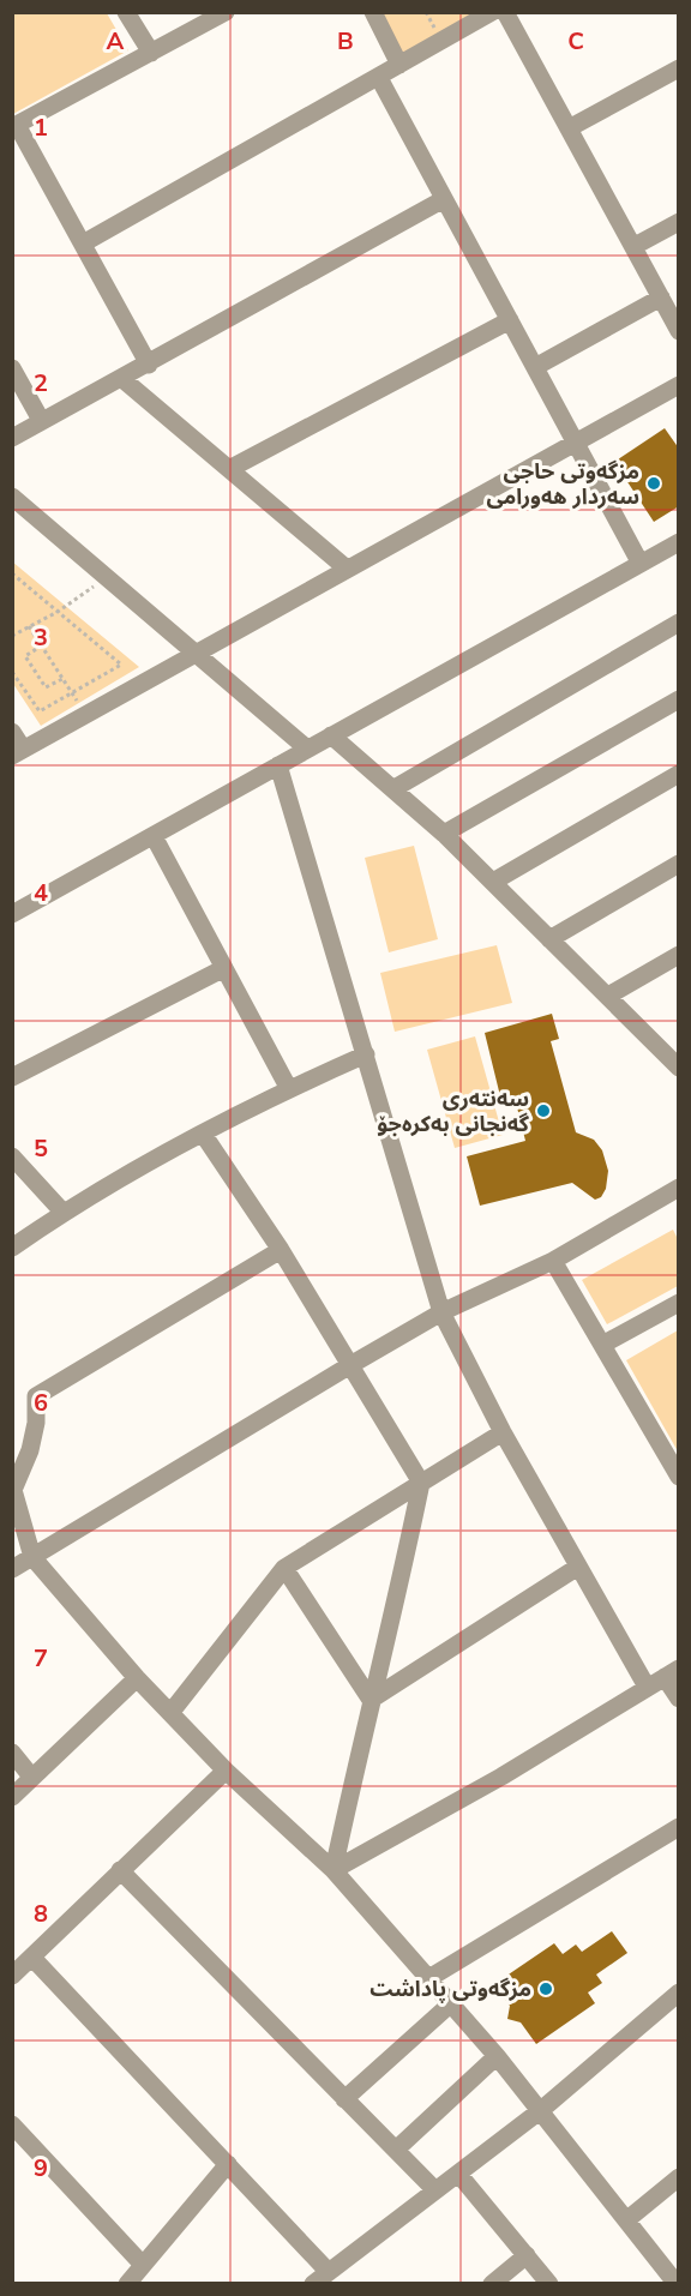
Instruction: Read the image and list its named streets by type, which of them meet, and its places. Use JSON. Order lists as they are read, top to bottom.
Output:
{
  "places": ["مزگەوتی حاجی سەردار هەورامی", "سەنتەری گەنجانی بەکرەجۆ", "مزگەوتی پاداشت"],
  "grid": {
    "columns": ["A", "B", "C"],
    "rows": [
      "1",
      "2",
      "3",
      "4",
      "5",
      "6",
      "7",
      "8",
      "9"
    ]
  }
}
